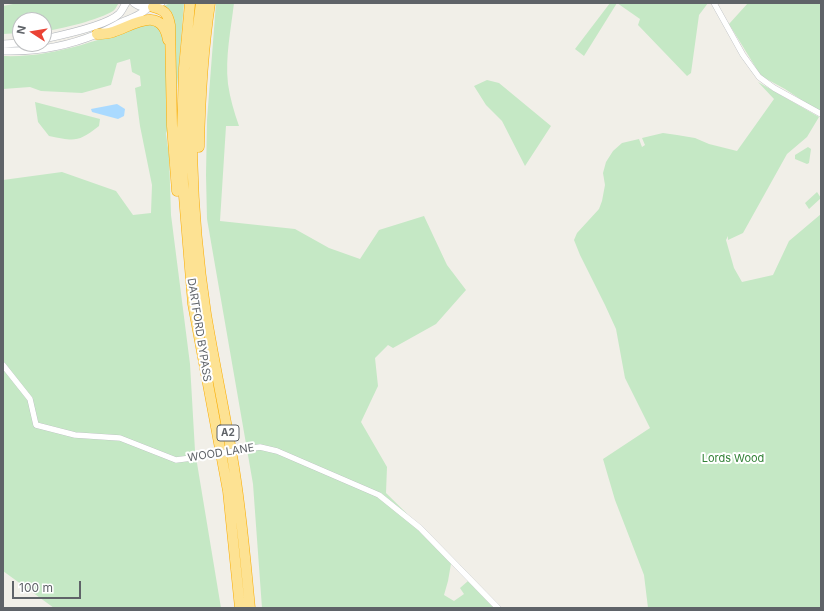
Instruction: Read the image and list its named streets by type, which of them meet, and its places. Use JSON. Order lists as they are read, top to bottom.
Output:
{
  "streets": {
    "highway": ["DARTFORD BYPASS", "A2"],
    "street": ["WOOD LANE"]
  },
  "crossings": [
    ["DARTFORD BYPASS", "A2"]
  ],
  "parks": ["Lords Wood"],
  "scale_bar": "100 m",
  "north": "left"
}
